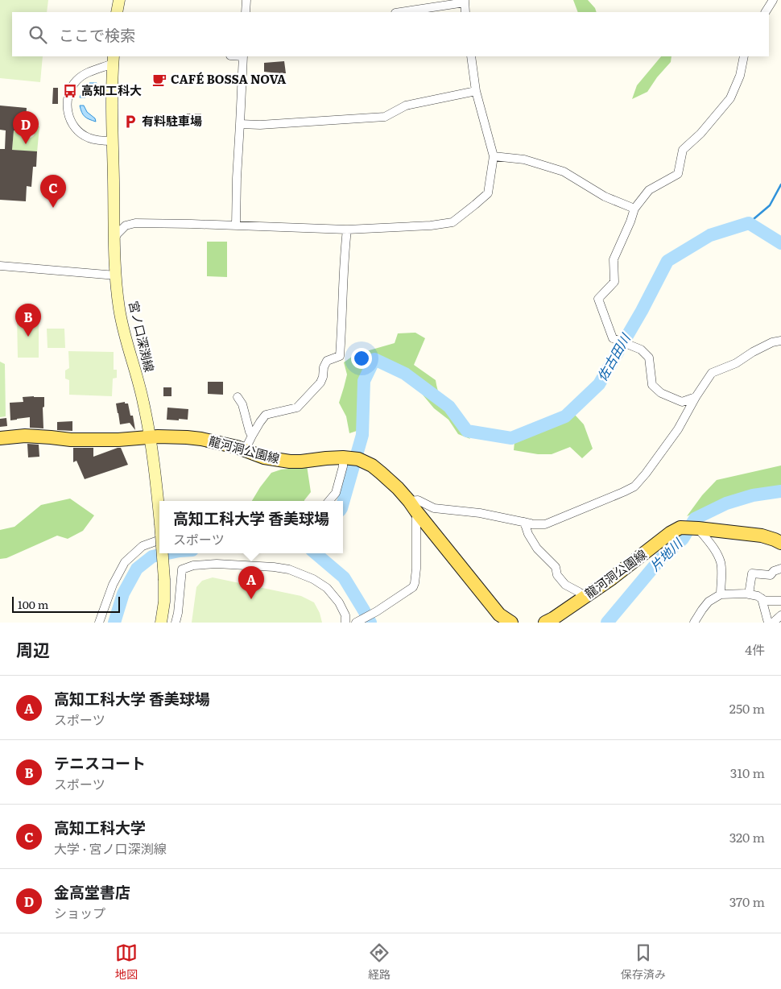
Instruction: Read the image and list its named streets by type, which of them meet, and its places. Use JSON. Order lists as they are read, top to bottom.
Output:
{
  "streets": {
    "main road": ["宮ノ口深渕線", "龍河洞公園線"]
  },
  "crossings": [
    ["宮ノ口深渕線", "龍河洞公園線"]
  ],
  "water": ["佐古田川", "片地川"],
  "places": {
    "cafe": ["CAFÉ BOSSA NOVA"],
    "bus stop": ["高知工科大"],
    "parking": ["有料駐車場"]
  },
  "scale_bar": "100 m",
  "page": {
    "search": "ここで検索",
    "pins": [
      "D",
      "C",
      "B",
      "A"
    ],
    "popup": ["高知工科大学 香美球場", "スポーツ"],
    "scale": "100 m",
    "heading": ["周辺", "4件"],
    "list": [
      {
        "mark": "A",
        "name": "高知工科大学 香美球場",
        "note": "スポーツ",
        "value": "250 m"
      },
      {
        "mark": "B",
        "name": "テニスコート",
        "note": "スポーツ",
        "value": "310 m"
      },
      {
        "mark": "C",
        "name": "高知工科大学",
        "note": "大学 · 宮ノ口深渕線",
        "value": "320 m"
      },
      {
        "mark": "D",
        "name": "金高堂書店",
        "note": "ショップ",
        "value": "370 m"
      }
    ],
    "nav": ["地図", "経路", "保存済み"]
  }
}
